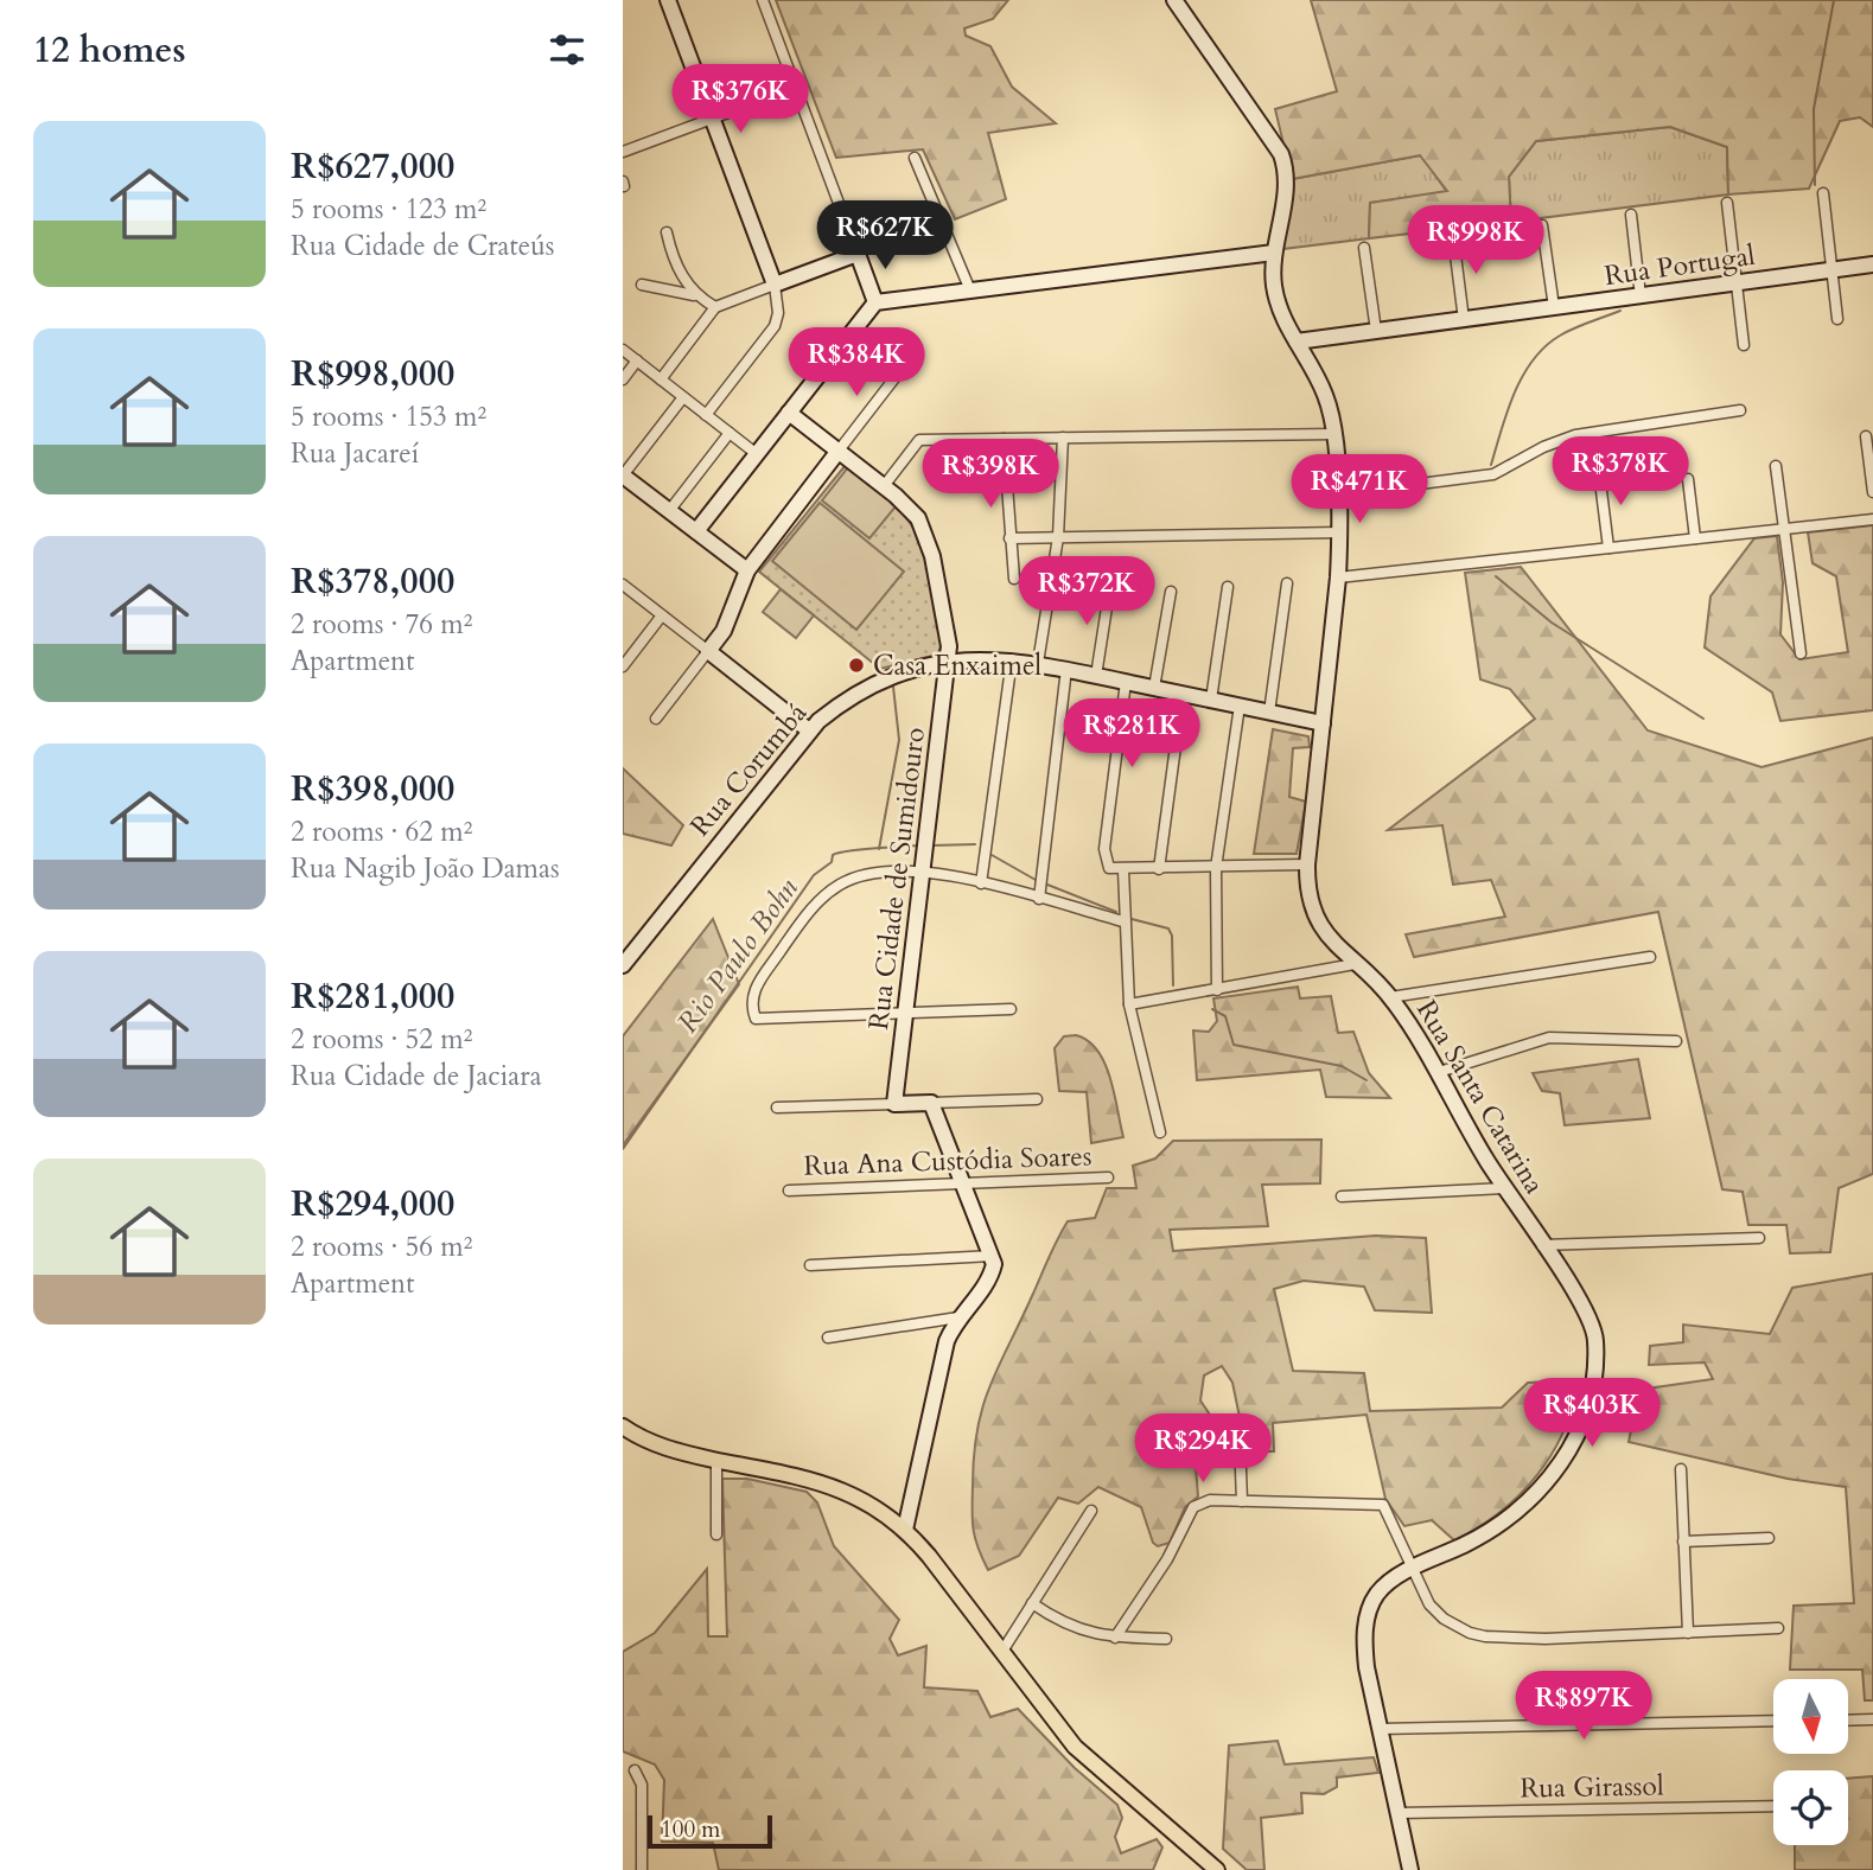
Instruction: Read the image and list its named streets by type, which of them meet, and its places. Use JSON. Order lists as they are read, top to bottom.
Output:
{
  "streets": {
    "street": [
      "Rua Portugal",
      "Rua Corumbá",
      "Rua Cidade de Sumidouro",
      "Rua Santa Catarina",
      "Rua Ana Custódia Soares",
      "Rua Girassol"
    ]
  },
  "crossings": [
    ["Rua Portugal", "Rua Santa Catarina"],
    ["Rua Corumbá", "Rua Cidade de Sumidouro"],
    ["Rua Corumbá", "Rua Santa Catarina"],
    ["Rua Santa Catarina", "Rua Girassol"]
  ],
  "water": ["Rio Paulo Bohn"],
  "places": ["Casa Enxaimel"],
  "scale_bar": "100 m",
  "north": "bottom",
  "page": {
    "heading": "12 homes",
    "price": [
      "R$376K",
      "R$627K",
      "R$998K",
      "R$384K",
      "R$378K",
      "R$398K",
      "R$471K",
      "R$372K",
      "R$281K",
      "R$403K",
      "R$294K",
      "R$897K"
    ],
    "list": [
      {
        "name": "R$627,000",
        "note": "5 rooms · 123 m² · Rua Cidade de Crateús"
      },
      {
        "name": "R$998,000",
        "note": "5 rooms · 153 m² · Rua Jacareí"
      },
      {
        "name": "R$378,000",
        "note": "2 rooms · 76 m² · Apartment"
      },
      {
        "name": "R$398,000",
        "note": "2 rooms · 62 m² · Rua Nagib João Damas"
      },
      {
        "name": "R$281,000",
        "note": "2 rooms · 52 m² · Rua Cidade de Jaciara"
      },
      {
        "name": "R$294,000",
        "note": "2 rooms · 56 m² · Apartment"
      }
    ],
    "scale": "100 m"
  }
}
